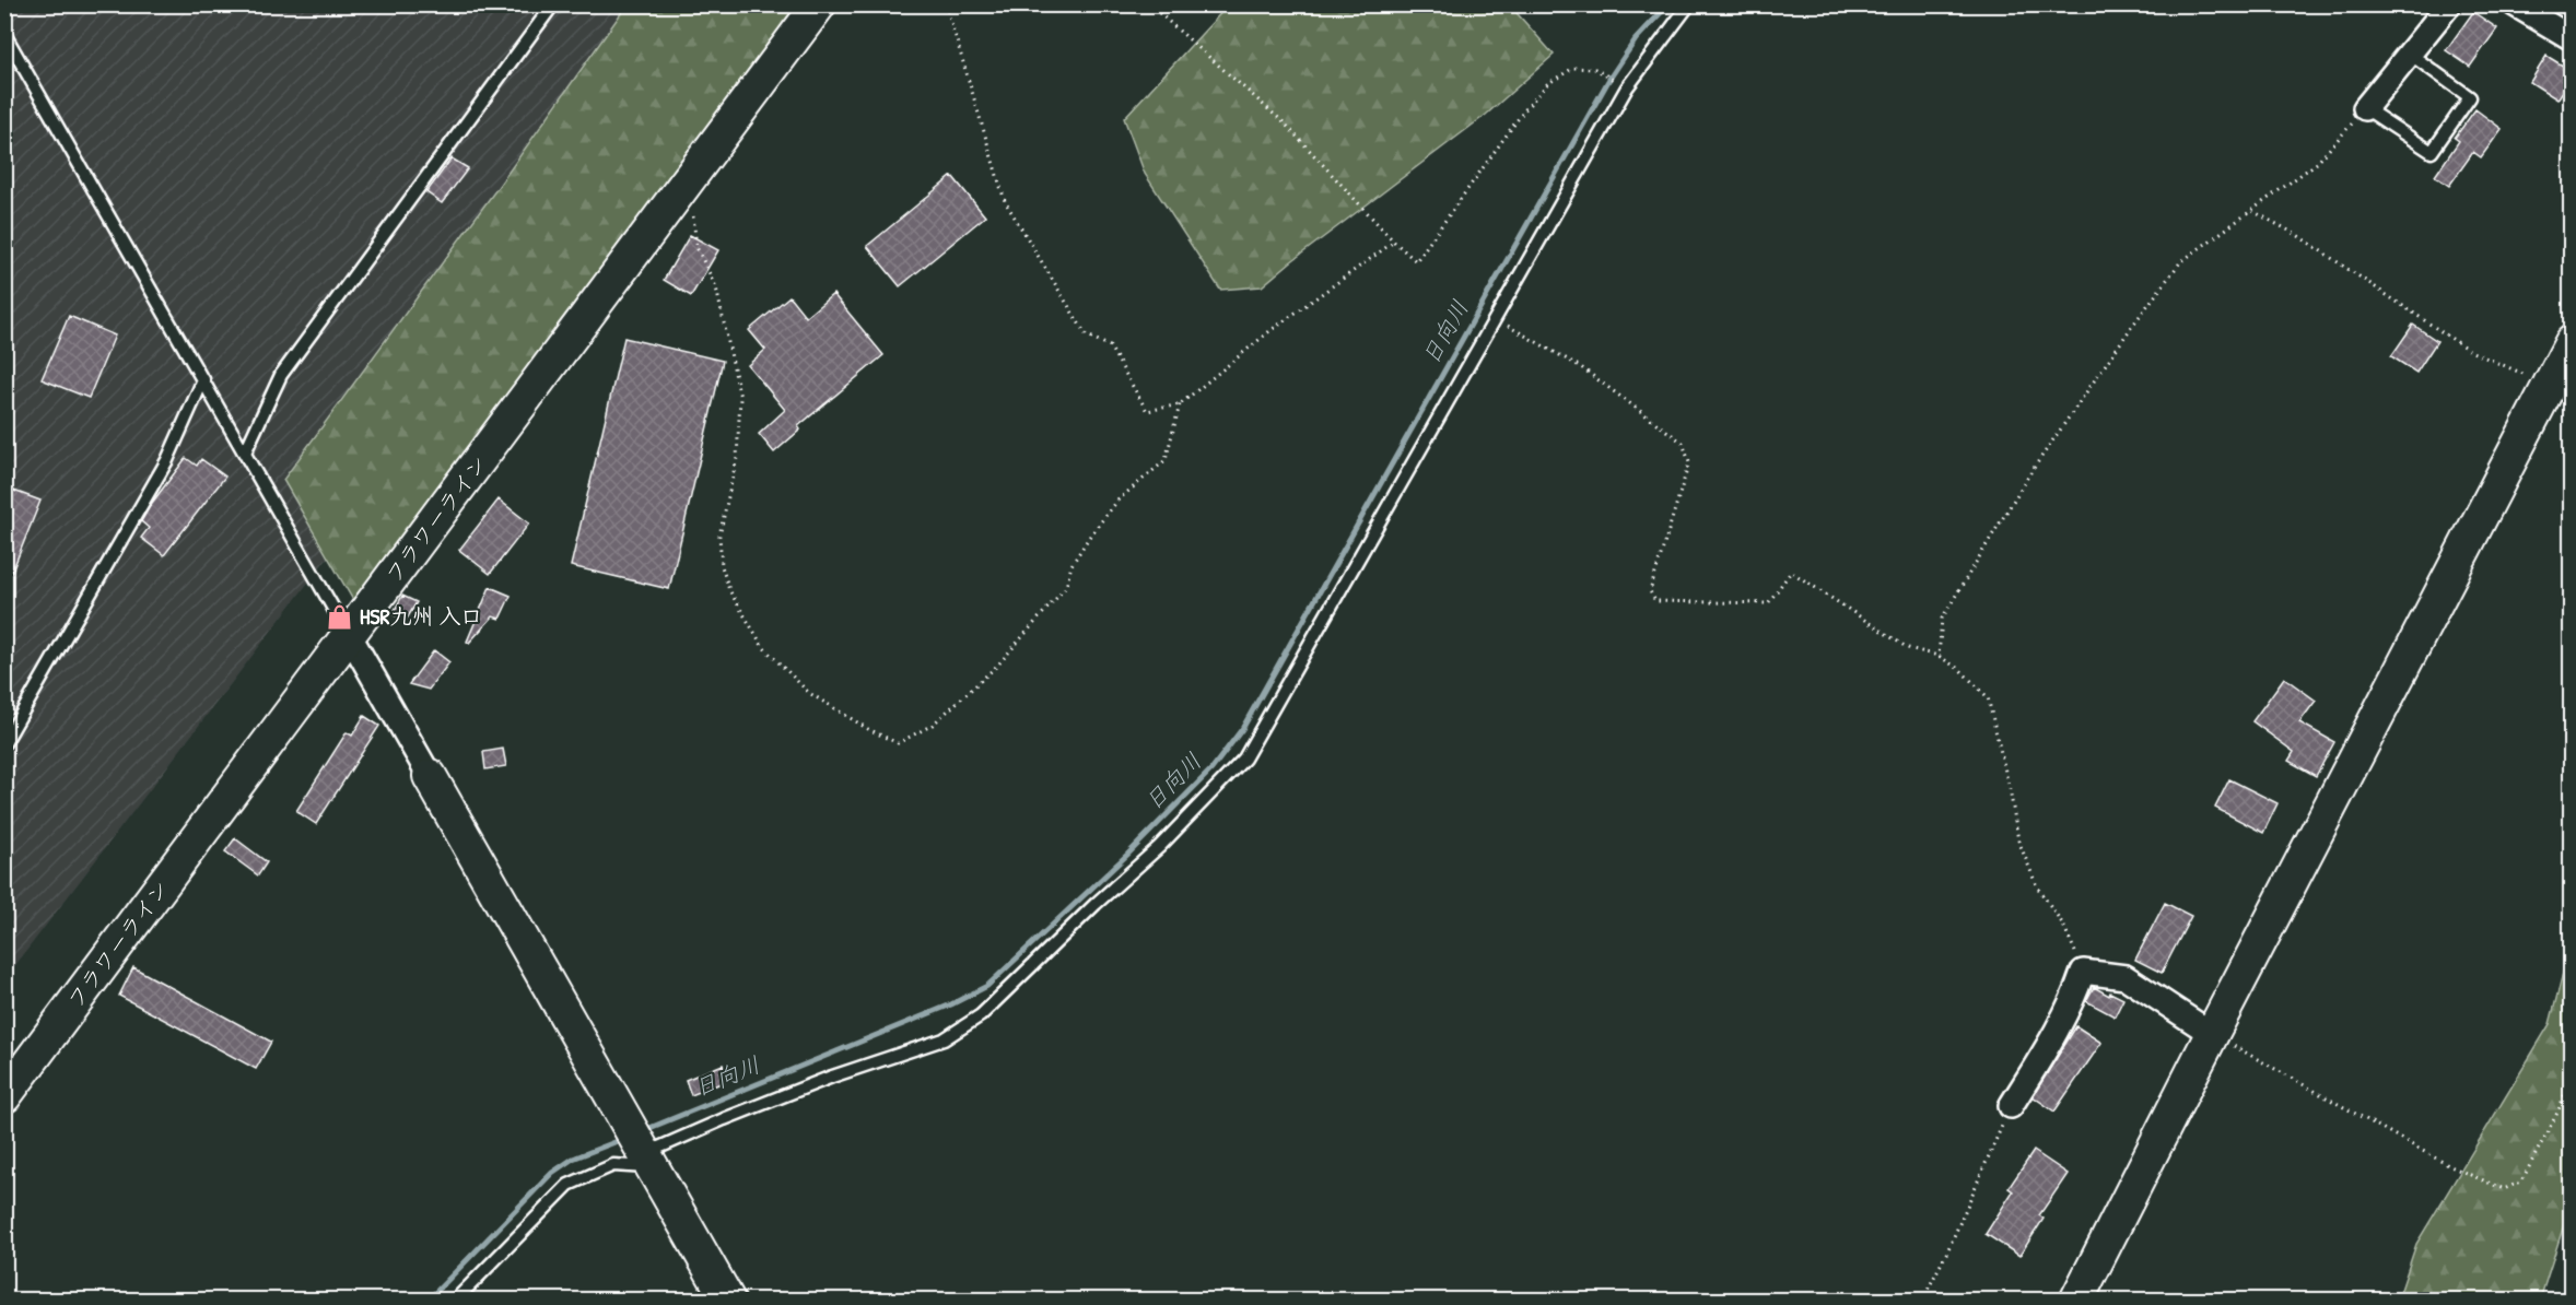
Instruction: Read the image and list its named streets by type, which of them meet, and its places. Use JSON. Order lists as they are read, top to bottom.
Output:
{
  "streets": {
    "street": ["フラワーライン"]
  },
  "water": ["日向川"],
  "places": {
    "shop": ["HSR九州 入口"]
  }
}
